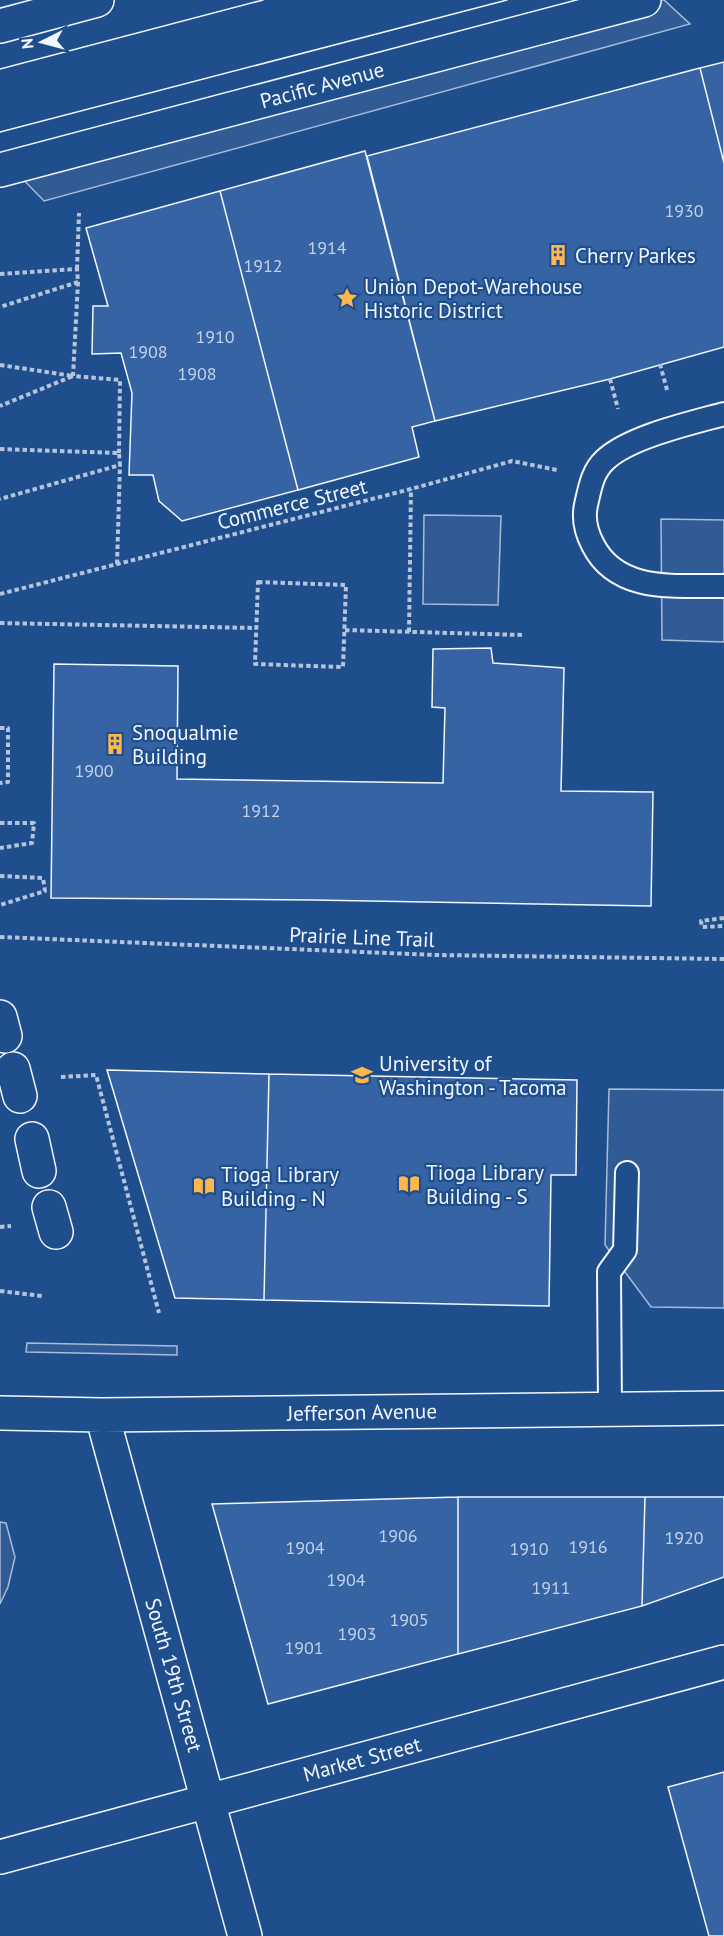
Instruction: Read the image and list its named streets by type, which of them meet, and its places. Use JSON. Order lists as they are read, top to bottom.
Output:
{
  "streets": {
    "main road": [
      "Pacific Avenue",
      "Jefferson Avenue",
      "South 19th Street",
      "Market Street"
    ],
    "path": ["Commerce Street", "Prairie Line Trail"]
  },
  "crossings": [
    ["Jefferson Avenue", "South 19th Street"],
    ["South 19th Street", "Market Street"]
  ],
  "places": {
    "building": ["Cherry Parkes", "Snoqualmie Building"],
    "place": ["Union Depot-Warehouse Historic District"],
    "school or university": ["University of Washington - Tacoma"],
    "library": ["Tioga Library Building - S", "Tioga Library Building - N"]
  },
  "house_numbers": [
    "1930",
    "1914",
    "1912",
    "1910",
    "1908",
    "1908",
    "1900",
    "1912",
    "1906",
    "1920",
    "1916",
    "1904",
    "1910",
    "1904",
    "1911",
    "1905",
    "1903",
    "1901"
  ],
  "north": "left"
}
